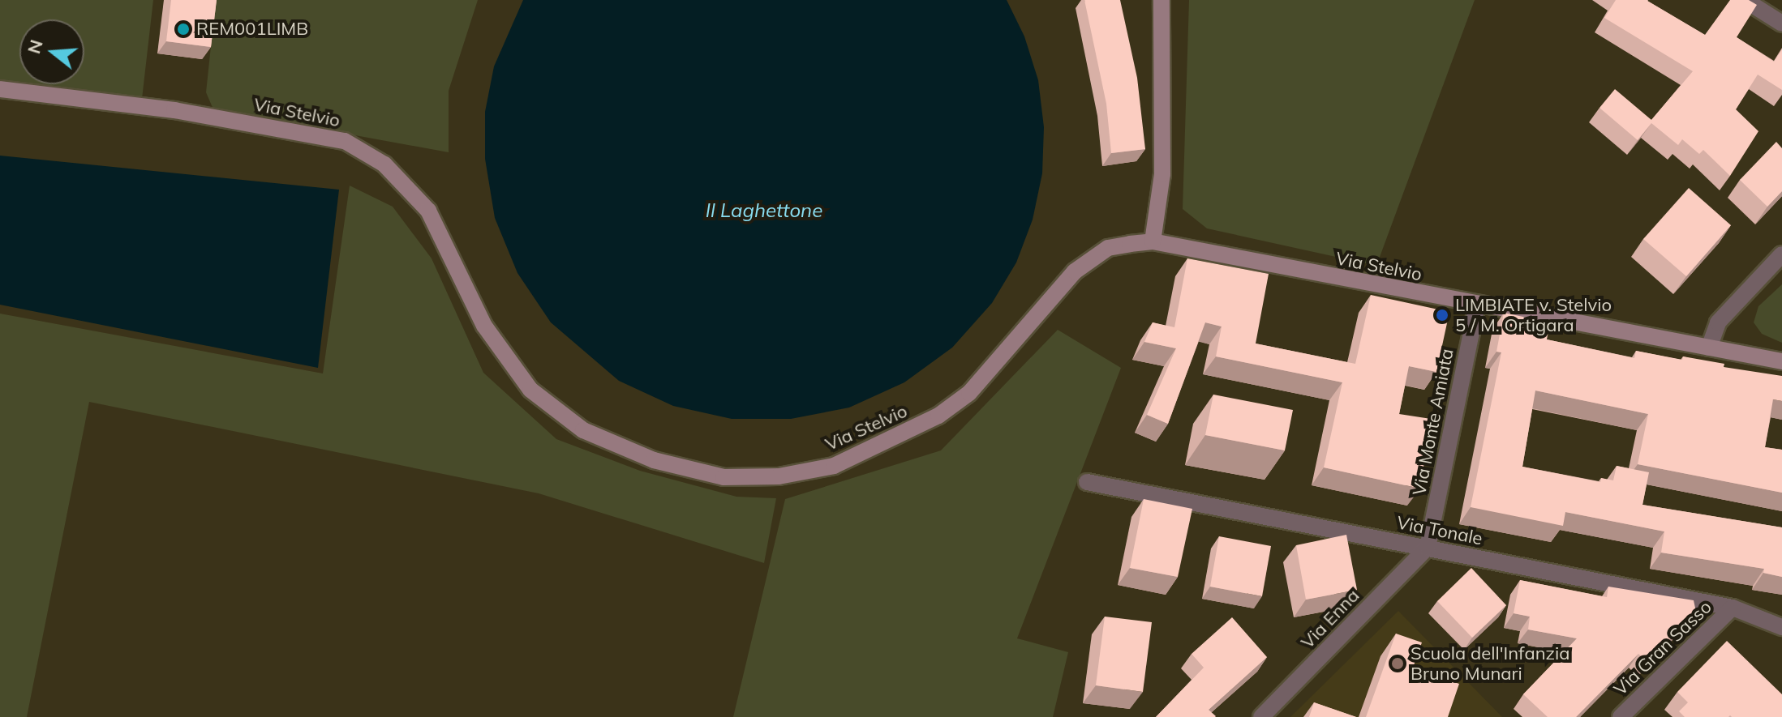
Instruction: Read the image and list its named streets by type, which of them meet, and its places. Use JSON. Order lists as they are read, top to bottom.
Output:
{
  "streets": {
    "street": [
      "Via Stelvio",
      "Via Monte Amiata",
      "Via Tonale",
      "Via Enna",
      "Via Gran Sasso"
    ]
  },
  "crossings": [
    ["Via Stelvio", "Via Monte Amiata"],
    ["Via Monte Amiata", "Via Tonale"],
    ["Via Monte Amiata", "Via Enna"],
    ["Via Tonale", "Via Enna"],
    ["Via Tonale", "Via Gran Sasso"]
  ],
  "water": ["Il Laghettone"],
  "places": ["REM001LIMB", "LIMBIATE v. Stelvio 5 / M. Ortigara", "Scuola dell'Infanzia Bruno Munari"],
  "north": "left"
}
